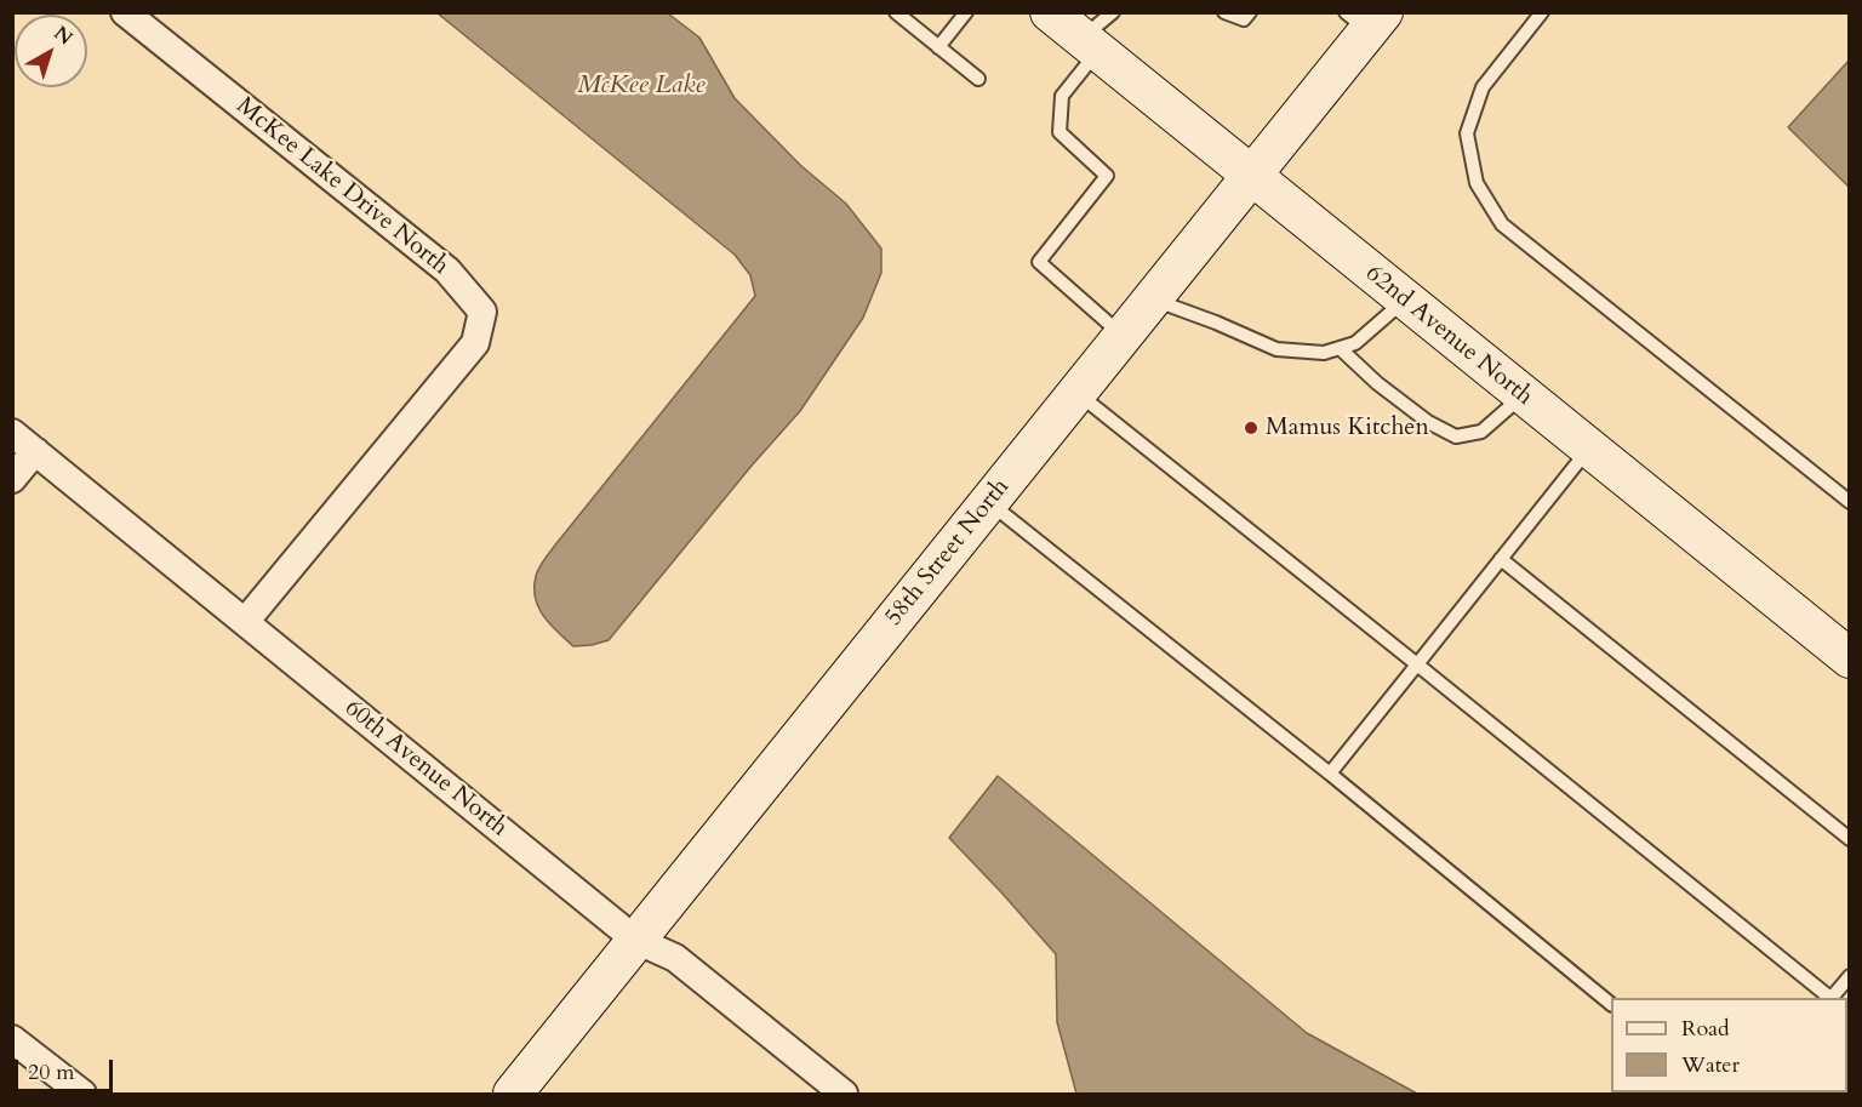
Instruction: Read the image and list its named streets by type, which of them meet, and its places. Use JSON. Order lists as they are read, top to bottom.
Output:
{
  "streets": {
    "street": [
      "McKee Lake Drive North",
      "62nd Avenue North",
      "58th Street North",
      "60th Avenue North"
    ]
  },
  "crossings": [
    ["McKee Lake Drive North", "60th Avenue North"],
    ["62nd Avenue North", "58th Street North"],
    ["58th Street North", "60th Avenue North"]
  ],
  "water": ["McKee Lake"],
  "places": ["Mamus Kitchen"],
  "legend": ["Road", "Water"],
  "scale_bar": "20 m",
  "north": "top right"
}
